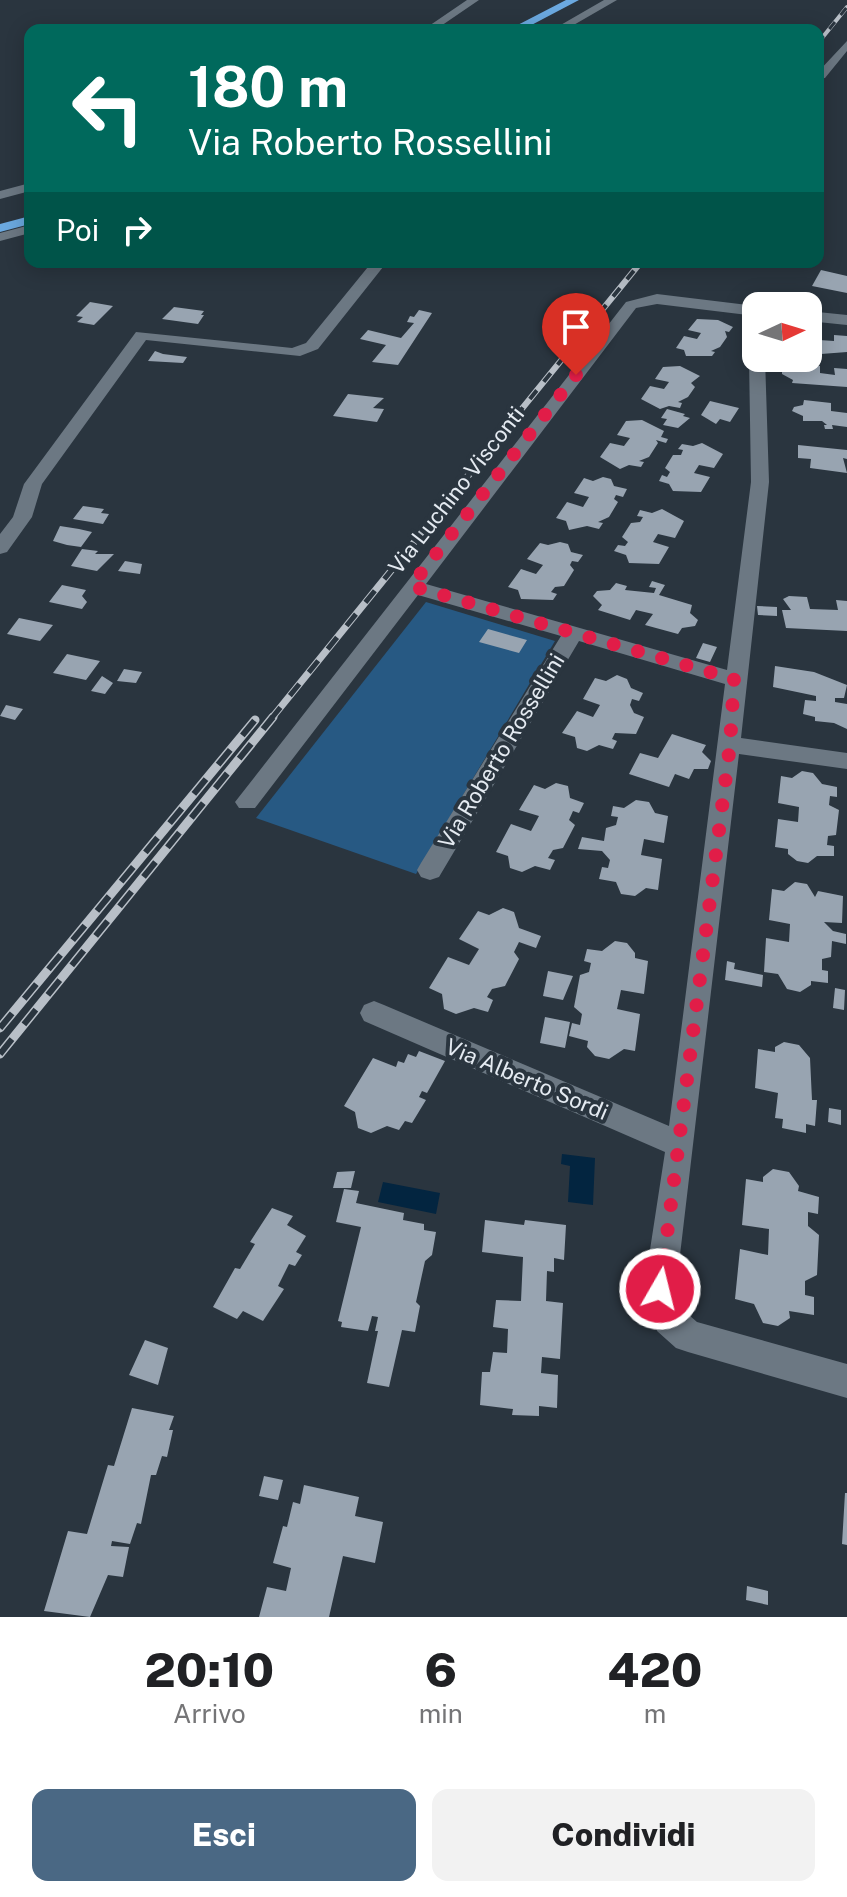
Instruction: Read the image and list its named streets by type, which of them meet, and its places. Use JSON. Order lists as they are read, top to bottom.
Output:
{
  "streets": {
    "street": ["Via Luchino Visconti", "Via Roberto Rossellini", "Via Alberto Sordi"]
  },
  "crossings": [
    ["Via Luchino Visconti", "Via Roberto Rossellini"]
  ],
  "north": "right",
  "page": {
    "turn": ["180 m", "Via Roberto Rossellini"],
    "then": "Poi",
    "eta": [
      "20:10",
      "Arrivo",
      "6",
      "min",
      "420",
      "m"
    ],
    "buttons": ["Esci", "Condividi"]
  }
}
